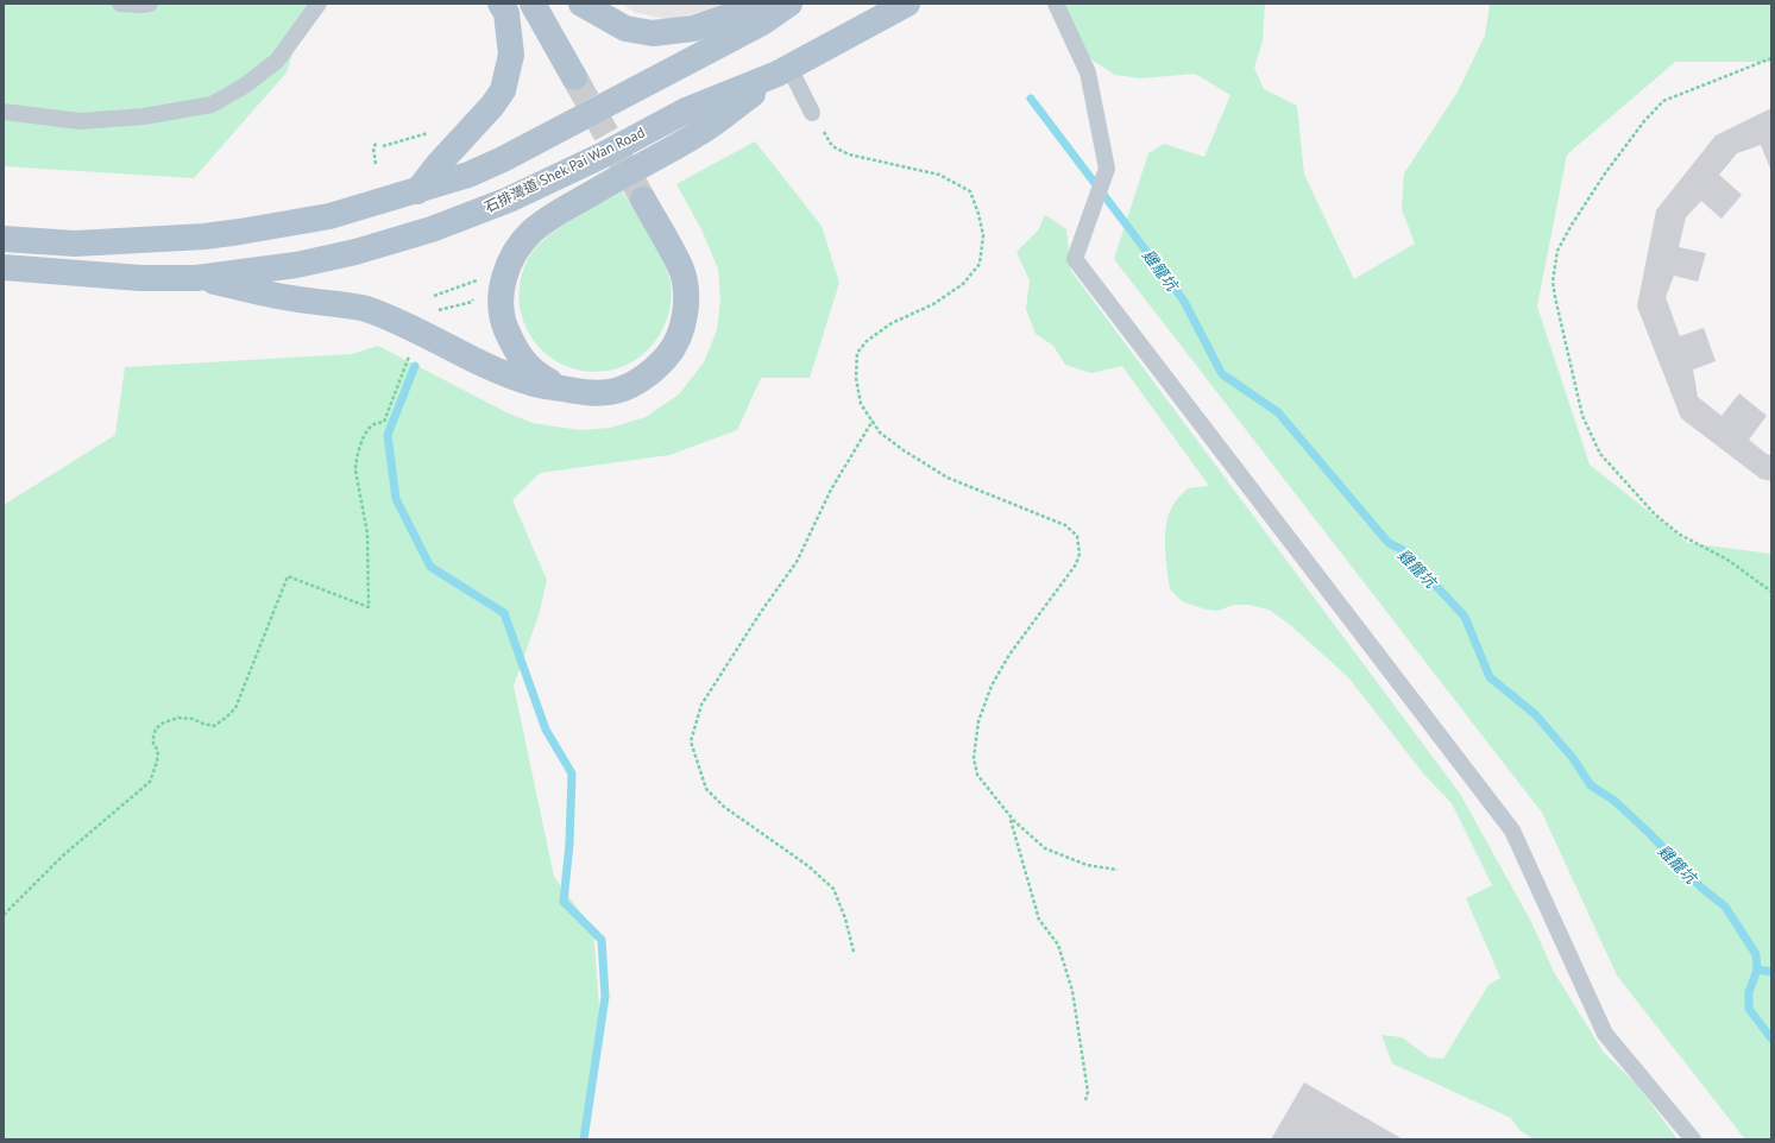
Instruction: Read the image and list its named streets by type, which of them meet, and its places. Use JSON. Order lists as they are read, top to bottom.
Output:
{
  "streets": {
    "main road": ["石排灣道 Shek Pai Wan Road"]
  },
  "water": ["雞籠坑"]
}
